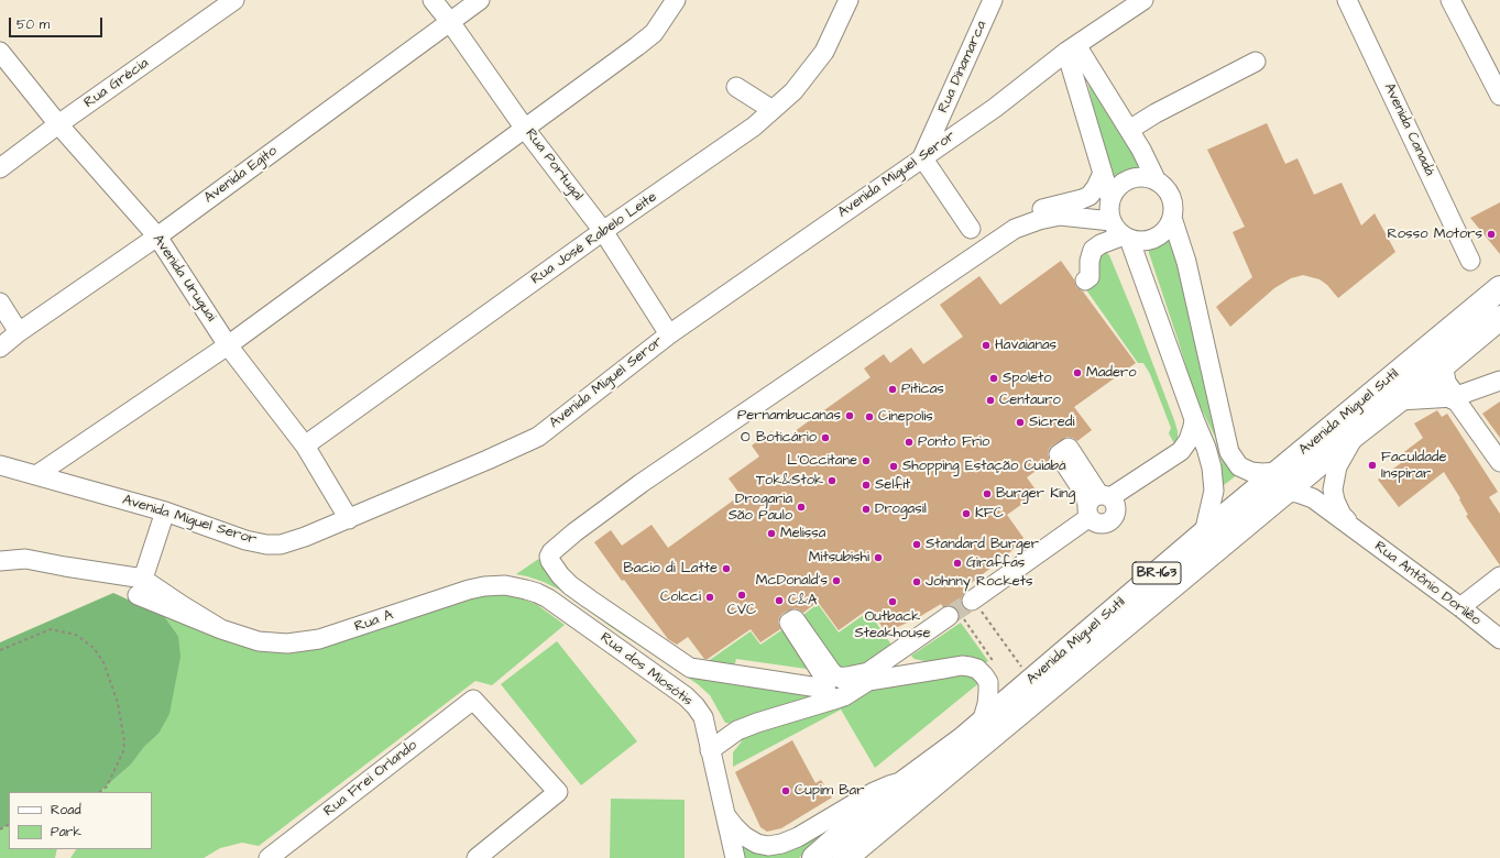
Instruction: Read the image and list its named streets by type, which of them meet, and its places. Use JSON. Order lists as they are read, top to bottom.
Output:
{
  "streets": {
    "highway": ["Avenida Miguel Sutil", "BR-163"],
    "street": [
      "Rua Dinamarca",
      "Rua Grécia",
      "Avenida Canadá",
      "Rua Portugal",
      "Avenida Egito",
      "Avenida Miguel Seror",
      "Rua José Rabelo Leite",
      "Avenida Uruguai",
      "Rua Antônio Dorilêo",
      "Rua A",
      "Rua dos Miosótis",
      "Rua Frei Orlando"
    ]
  },
  "crossings": [
    ["Rua Dinamarca", "Avenida Miguel Seror"],
    ["Rua Grécia", "Avenida Uruguai"],
    ["Rua Portugal", "Avenida Egito"],
    ["Rua Portugal", "Avenida Miguel Seror"],
    ["Rua Portugal", "Rua José Rabelo Leite"],
    ["Avenida Egito", "Avenida Uruguai"],
    ["Avenida Miguel Seror", "Avenida Uruguai"],
    ["Rua José Rabelo Leite", "Avenida Uruguai"],
    ["Avenida Miguel Sutil", "Rua Antônio Dorilêo"],
    ["Avenida Miguel Sutil", "Rua dos Miosótis"],
    ["Rua A", "Rua dos Miosótis"]
  ],
  "places": [
    "Rosso Motors",
    "Havaianas",
    "Madero",
    "Spoleto",
    "Piticas",
    "Centauro",
    "Pernambucanas",
    "Cinepolis",
    "Sicredi",
    "O Boticário",
    "Ponto Frio",
    "L'Occitane",
    "Faculdade Inspirar",
    "Shopping Estação Cuiabá",
    "Tok&Stok",
    "Selfit",
    "Burger King",
    "Drogaria São Paulo",
    "Drogasil",
    "KFC",
    "Melissa",
    "Standard Burger",
    "Mitsubishi",
    "Giraffas",
    "Bacio di Latte",
    "McDonald's",
    "Johnny Rockets",
    "CVC",
    "Colcci",
    "C&A",
    "Outback Steakhouse",
    "Cupim Bar"
  ],
  "legend": ["Road", "Park"],
  "scale_bar": "50 m"
}
